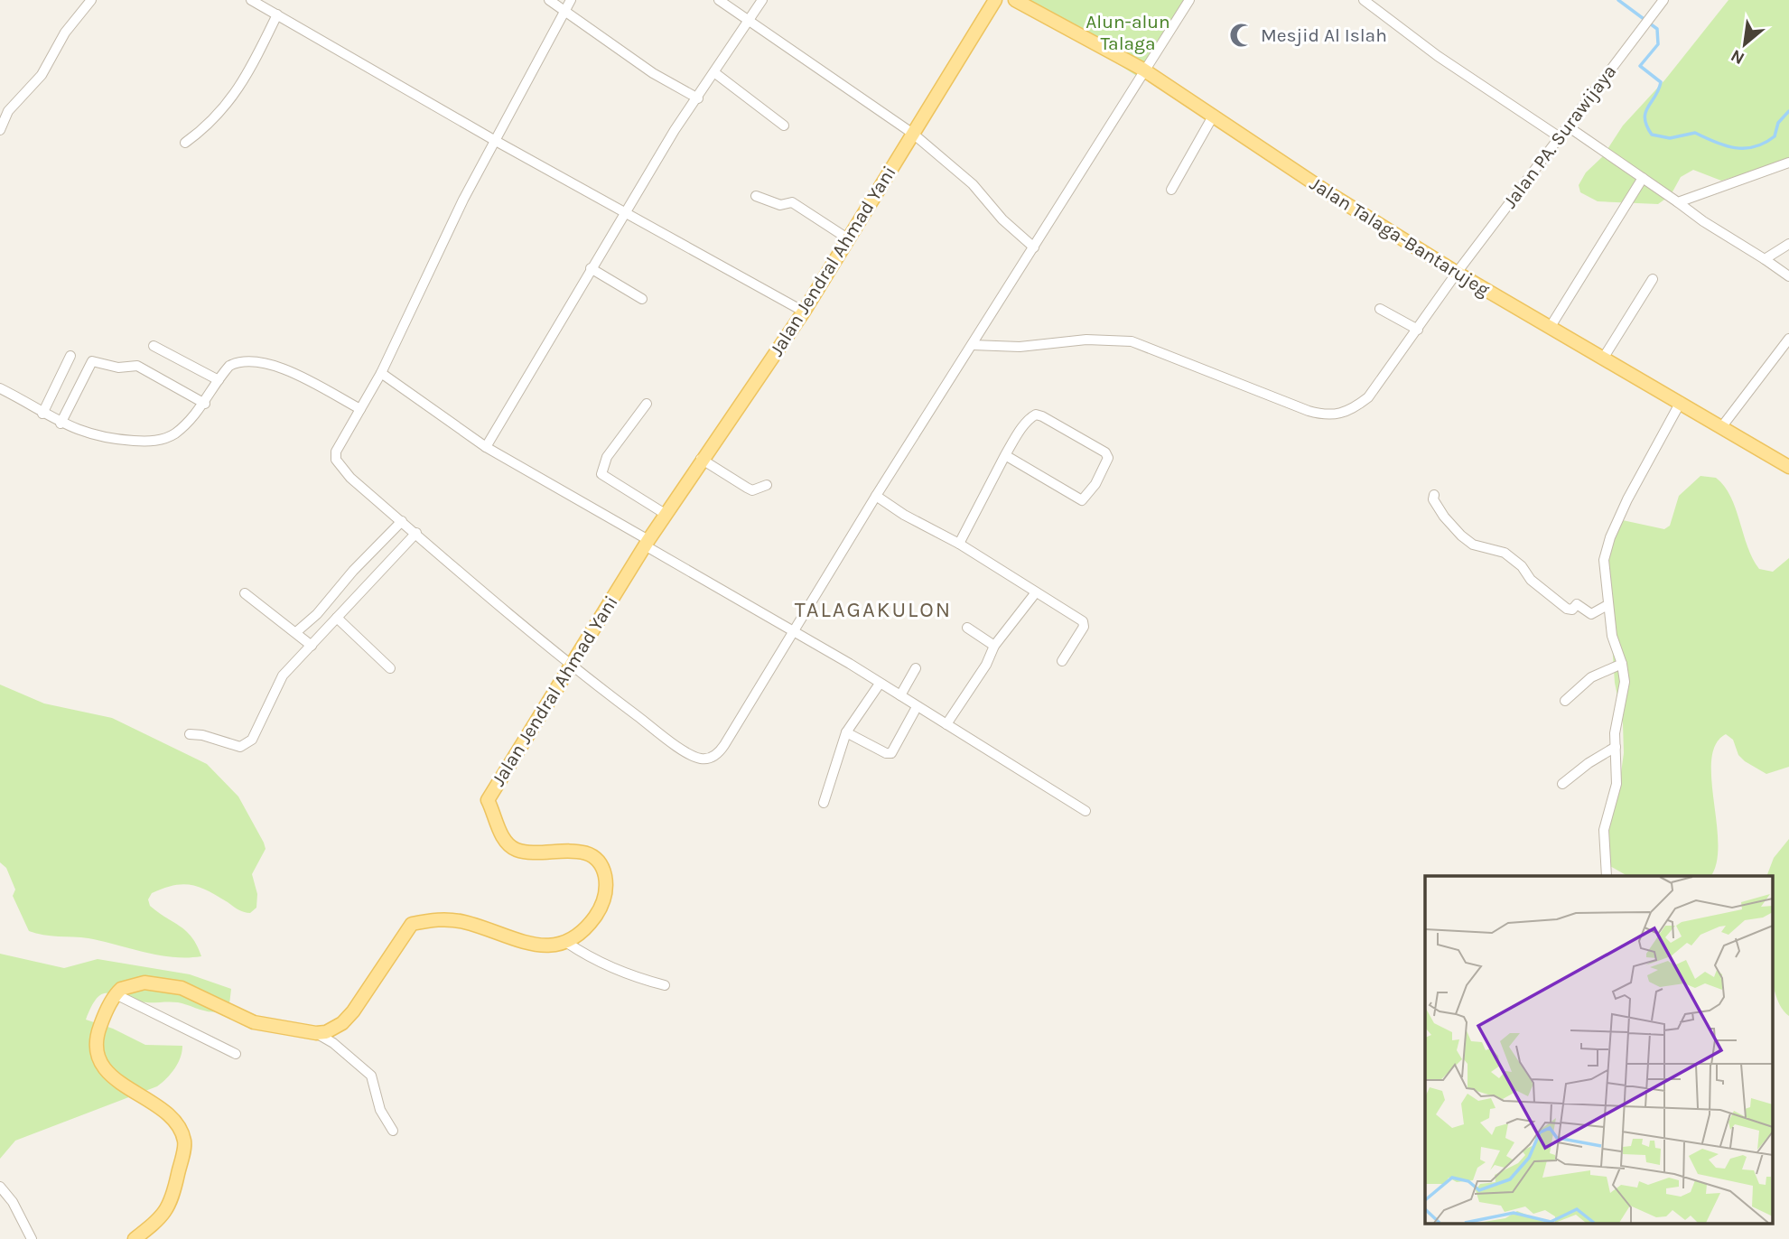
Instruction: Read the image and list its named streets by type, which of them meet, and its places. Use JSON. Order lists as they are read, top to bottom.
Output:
{
  "streets": {
    "main road": ["Jalan Talaga-Bantarujeg", "Jalan Jendral Ahmad Yani"],
    "street": ["Jalan PA. Surawijaya"]
  },
  "crossings": [
    ["Jalan PA. Surawijaya", "Jalan Talaga-Bantarujeg"]
  ],
  "districts": ["TALAGAKULON"],
  "parks": ["Alun-alun Talaga"],
  "places": {
    "mosque": ["Mesjid Al Islah"]
  },
  "north": "bottom left"
}
